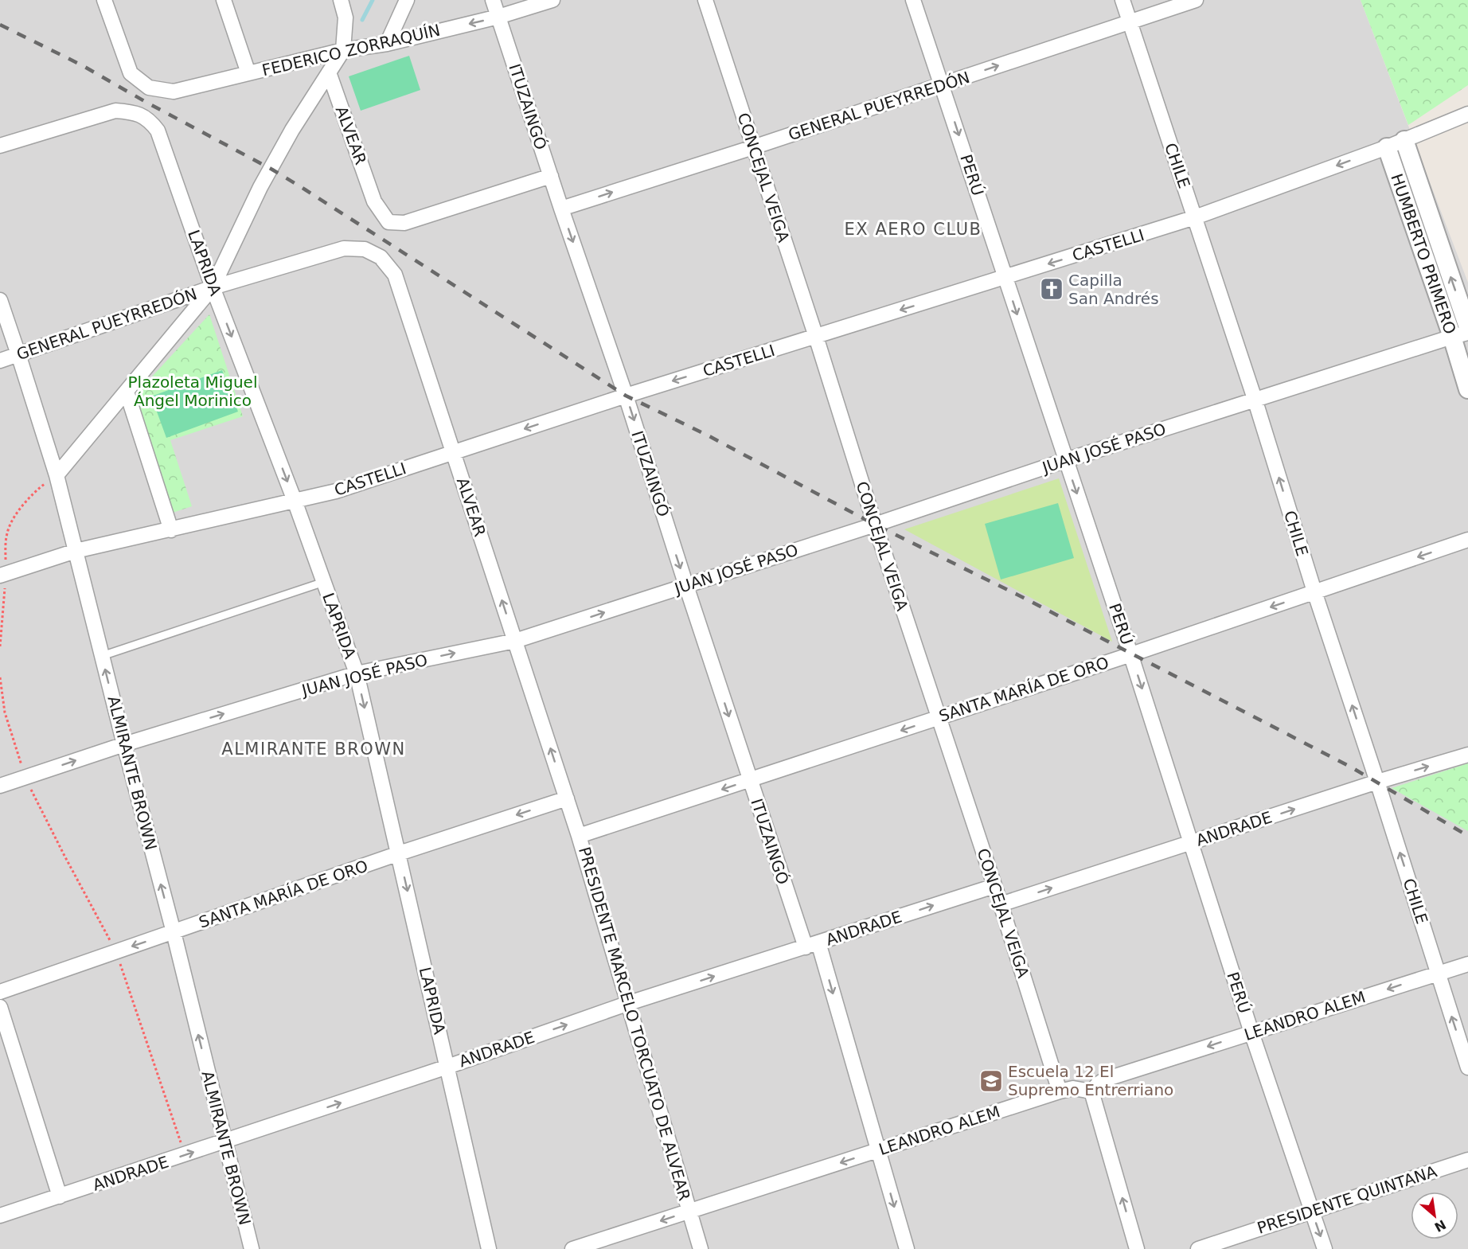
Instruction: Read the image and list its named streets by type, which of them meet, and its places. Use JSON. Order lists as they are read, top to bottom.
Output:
{
  "streets": {
    "street": [
      "FEDERICO ZORRAQUÍN",
      "GENERAL PUEYRREDÓN",
      "ITUZAINGÓ",
      "ALVEAR",
      "CHILE",
      "PERÚ",
      "CONCEJAL VEIGA",
      "CASTELLI",
      "HUMBERTO PRIMERO",
      "LAPRIDA",
      "JUAN JOSÉ PASO",
      "SANTA MARÍA DE ORO",
      "ALMIRANTE BROWN",
      "ANDRADE",
      "LEANDRO ALEM",
      "PRESIDENTE MARCELO TORCUATO DE ALVEAR",
      "PRESIDENTE QUINTANA"
    ]
  },
  "crossings": [
    ["FEDERICO ZORRAQUÍN", "ITUZAINGÓ"],
    ["GENERAL PUEYRREDÓN", "ITUZAINGÓ"],
    ["GENERAL PUEYRREDÓN", "ALVEAR"],
    ["GENERAL PUEYRREDÓN", "CHILE"],
    ["GENERAL PUEYRREDÓN", "PERÚ"],
    ["GENERAL PUEYRREDÓN", "CONCEJAL VEIGA"],
    ["GENERAL PUEYRREDÓN", "LAPRIDA"],
    ["GENERAL PUEYRREDÓN", "ALMIRANTE BROWN"],
    ["ITUZAINGÓ", "ALVEAR"],
    ["ITUZAINGÓ", "CASTELLI"],
    ["ITUZAINGÓ", "JUAN JOSÉ PASO"],
    ["ITUZAINGÓ", "SANTA MARÍA DE ORO"],
    ["ITUZAINGÓ", "ANDRADE"],
    ["ITUZAINGÓ", "LEANDRO ALEM"],
    ["ALVEAR", "CASTELLI"],
    ["ALVEAR", "JUAN JOSÉ PASO"],
    ["ALVEAR", "SANTA MARÍA DE ORO"],
    ["ALVEAR", "PRESIDENTE MARCELO TORCUATO DE ALVEAR"],
    ["CHILE", "CASTELLI"],
    ["CHILE", "JUAN JOSÉ PASO"],
    ["CHILE", "SANTA MARÍA DE ORO"],
    ["CHILE", "ANDRADE"],
    ["CHILE", "LEANDRO ALEM"],
    ["PERÚ", "CASTELLI"],
    ["PERÚ", "JUAN JOSÉ PASO"],
    ["PERÚ", "SANTA MARÍA DE ORO"],
    ["PERÚ", "ANDRADE"],
    ["PERÚ", "LEANDRO ALEM"],
    ["PERÚ", "PRESIDENTE QUINTANA"],
    ["CONCEJAL VEIGA", "CASTELLI"],
    ["CONCEJAL VEIGA", "JUAN JOSÉ PASO"],
    ["CONCEJAL VEIGA", "SANTA MARÍA DE ORO"],
    ["CONCEJAL VEIGA", "ANDRADE"],
    ["CONCEJAL VEIGA", "LEANDRO ALEM"],
    ["CASTELLI", "HUMBERTO PRIMERO"],
    ["CASTELLI", "LAPRIDA"],
    ["CASTELLI", "ALMIRANTE BROWN"],
    ["HUMBERTO PRIMERO", "JUAN JOSÉ PASO"],
    ["LAPRIDA", "JUAN JOSÉ PASO"],
    ["LAPRIDA", "SANTA MARÍA DE ORO"],
    ["LAPRIDA", "ANDRADE"],
    ["JUAN JOSÉ PASO", "ALMIRANTE BROWN"],
    ["SANTA MARÍA DE ORO", "ALMIRANTE BROWN"],
    ["SANTA MARÍA DE ORO", "PRESIDENTE MARCELO TORCUATO DE ALVEAR"],
    ["ALMIRANTE BROWN", "ANDRADE"],
    ["ANDRADE", "PRESIDENTE MARCELO TORCUATO DE ALVEAR"],
    ["LEANDRO ALEM", "PRESIDENTE MARCELO TORCUATO DE ALVEAR"]
  ],
  "one_way": [
    "GENERAL PUEYRREDÓN",
    "ITUZAINGÓ",
    "ALVEAR",
    "CHILE",
    "PERÚ",
    "CASTELLI",
    "LAPRIDA",
    "JUAN JOSÉ PASO",
    "SANTA MARÍA DE ORO",
    "ALMIRANTE BROWN",
    "ANDRADE",
    "LEANDRO ALEM"
  ],
  "districts": ["EX AERO CLUB", "ALMIRANTE BROWN"],
  "parks": ["Plazoleta Miguel Ángel Morinico"],
  "places": {
    "church": ["Capilla San Andrés"],
    "school or university": ["Escuela 12 El Supremo Entrerriano"]
  },
  "north": "bottom right"
}
